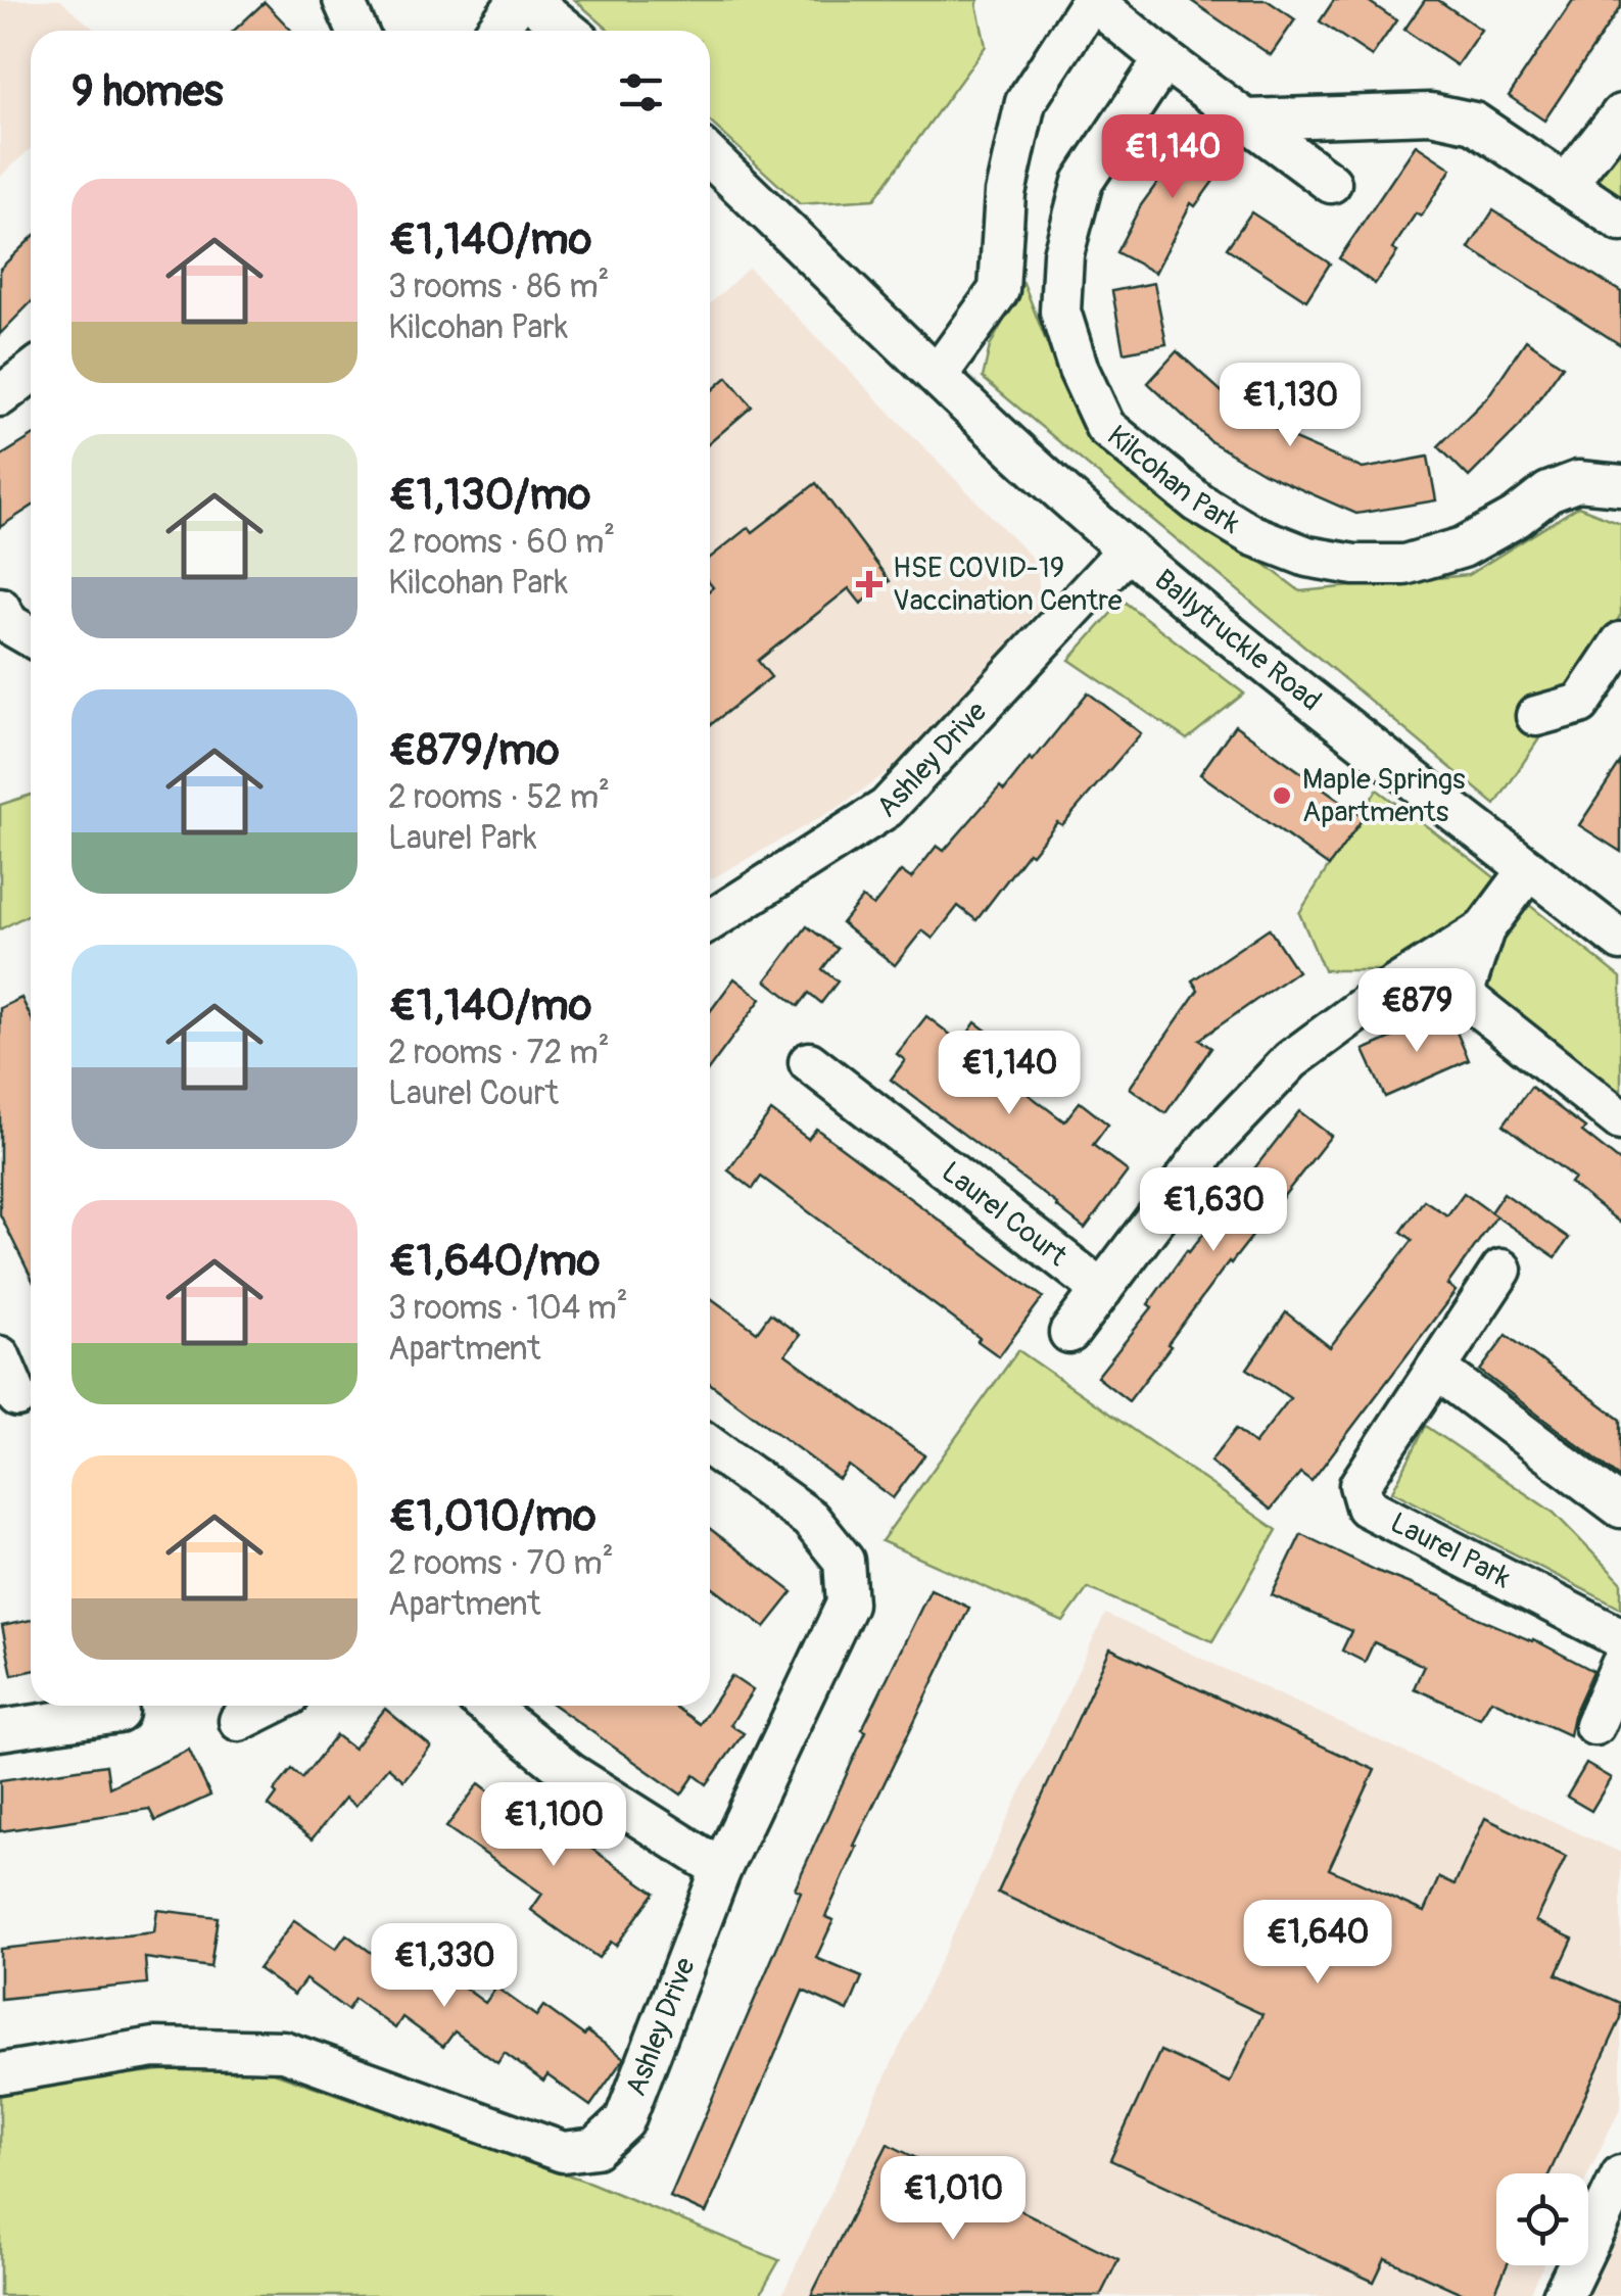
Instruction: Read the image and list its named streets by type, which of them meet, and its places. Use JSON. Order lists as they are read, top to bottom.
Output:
{
  "streets": {
    "street": [
      "Kilcohan Park",
      "Ballytruckle Road",
      "Ashley Drive",
      "Laurel Court",
      "Laurel Park"
    ]
  },
  "crossings": [
    ["Ballytruckle Road", "Ashley Drive"]
  ],
  "places": {
    "health": ["HSE COVID-19 Vaccination Centre"],
    "other": ["Maple Springs Apartments"]
  },
  "page": {
    "heading": "9 homes",
    "price": [
      "€1,140",
      "€1,130",
      "€879",
      "€1,140",
      "€1,630",
      "€1,100",
      "€1,640",
      "€1,330",
      "€1,010"
    ],
    "list": [
      {
        "name": "€1,140/mo",
        "note": "3 rooms · 86 m² · Kilcohan Park"
      },
      {
        "name": "€1,130/mo",
        "note": "2 rooms · 60 m² · Kilcohan Park"
      },
      {
        "name": "€879/mo",
        "note": "2 rooms · 52 m² · Laurel Park"
      },
      {
        "name": "€1,140/mo",
        "note": "2 rooms · 72 m² · Laurel Court"
      },
      {
        "name": "€1,640/mo",
        "note": "3 rooms · 104 m² · Apartment"
      },
      {
        "name": "€1,010/mo",
        "note": "2 rooms · 70 m² · Apartment"
      }
    ]
  }
}
